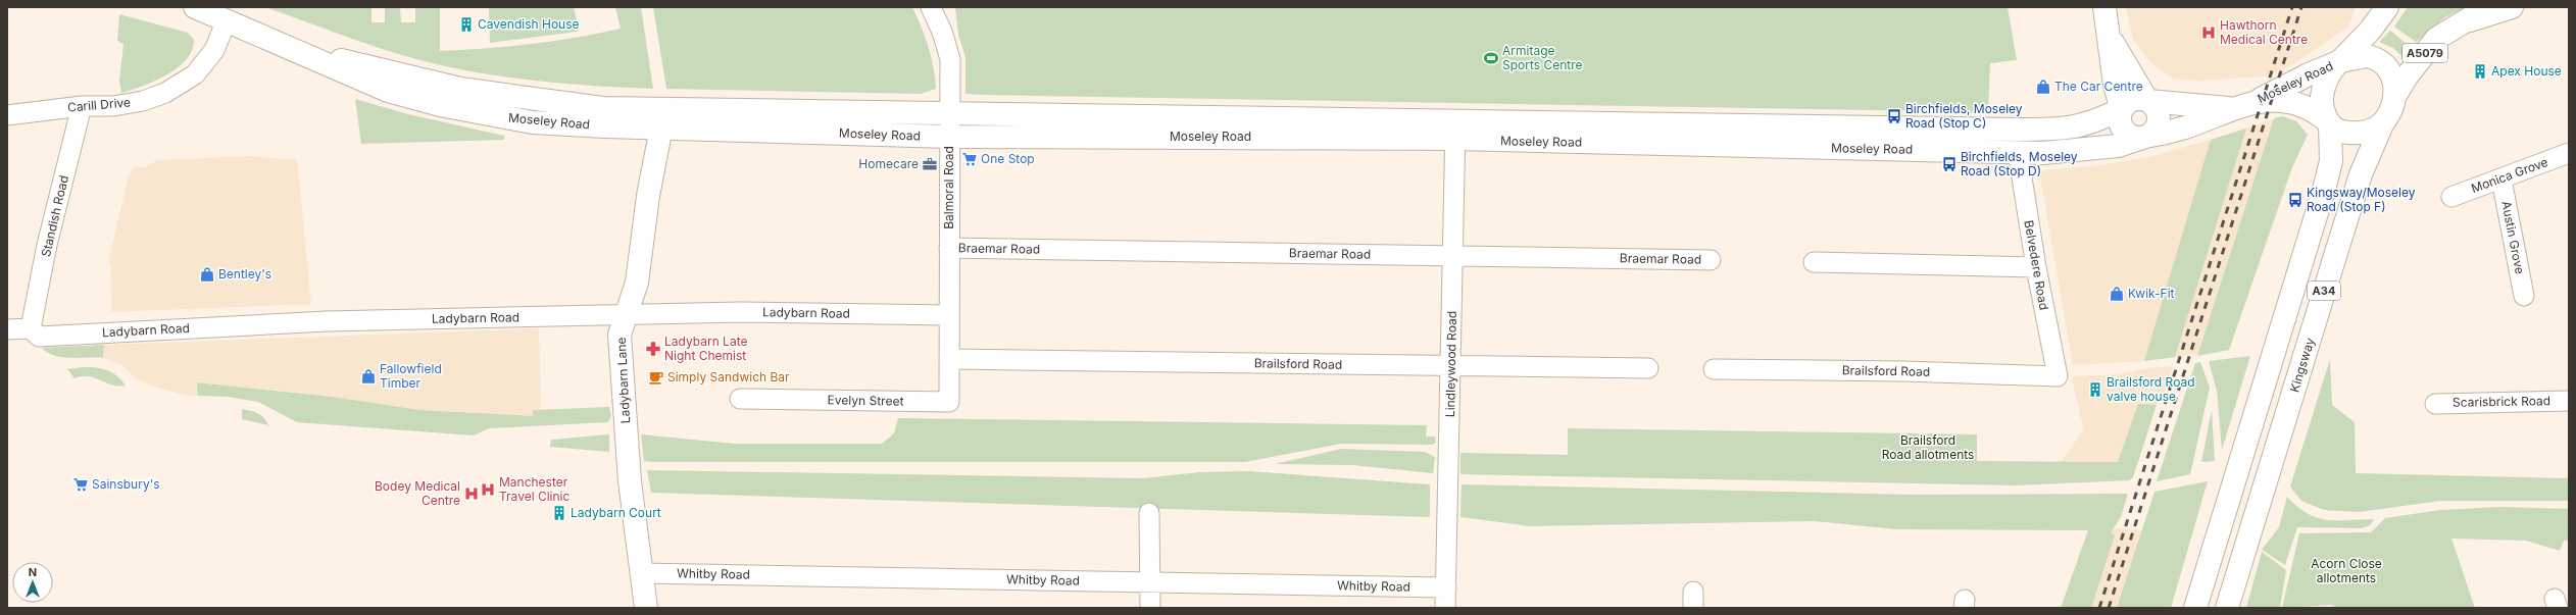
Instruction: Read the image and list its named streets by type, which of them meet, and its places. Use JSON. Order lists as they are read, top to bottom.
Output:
{
  "streets": {
    "main road": [
      "A5079",
      "Moseley Road",
      "A34",
      "Kingsway",
      "Ladybarn Lane"
    ],
    "street": [
      "Carill Drive",
      "Monica Grove",
      "Balmoral Road",
      "Standish Road",
      "Austin Grove",
      "Braemar Road",
      "Belvedere Road",
      "Ladybarn Road",
      "Brailsford Road",
      "Lindleywood Road",
      "Evelyn Street",
      "Scarisbrick Road",
      "Whitby Road"
    ]
  },
  "crossings": [
    ["A5079", "Moseley Road"],
    ["A5079", "A34"],
    ["A5079", "Kingsway"],
    ["Moseley Road", "Carill Drive"],
    ["Moseley Road", "Balmoral Road"],
    ["Moseley Road", "Belvedere Road"],
    ["Moseley Road", "A34"],
    ["Moseley Road", "Lindleywood Road"],
    ["Moseley Road", "Kingsway"],
    ["Moseley Road", "Ladybarn Lane"],
    ["Carill Drive", "Standish Road"],
    ["Monica Grove", "Austin Grove"],
    ["Balmoral Road", "Braemar Road"],
    ["Balmoral Road", "Ladybarn Road"],
    ["Balmoral Road", "Brailsford Road"],
    ["Balmoral Road", "Evelyn Street"],
    ["Standish Road", "Ladybarn Road"],
    ["Braemar Road", "Lindleywood Road"],
    ["Belvedere Road", "Brailsford Road"],
    ["A34", "Kingsway"],
    ["Ladybarn Road", "Ladybarn Lane"],
    ["Brailsford Road", "Lindleywood Road"],
    ["Brailsford Road", "Evelyn Street"],
    ["Lindleywood Road", "Whitby Road"],
    ["Ladybarn Lane", "Whitby Road"]
  ],
  "parks": ["Brailsford Road allotments", "Acorn Close allotments"],
  "places": {
    "building": [
      "Cavendish House",
      "Apex House",
      "Brailsford Road valve house",
      "Ladybarn Court"
    ],
    "hospital": ["Hawthorn Medical Centre", "Manchester Travel Clinic", "Bodey Medical Centre"],
    "sports": ["Armitage Sports Centre"],
    "shop": [
      "The Car Centre",
      "Bentley's",
      "Kwik-Fit",
      "Fallowfield Timber"
    ],
    "bus stop": ["Birchfields, Moseley Road (Stop C)", "Birchfields, Moseley Road (Stop D)", "Kingsway/Moseley Road (Stop F)"],
    "supermarket": ["One Stop", "Sainsbury's"],
    "office": ["Homecare"],
    "pharmacy": ["Ladybarn Late Night Chemist"],
    "cafe": ["Simply Sandwich Bar"]
  },
  "north": "top"
}
